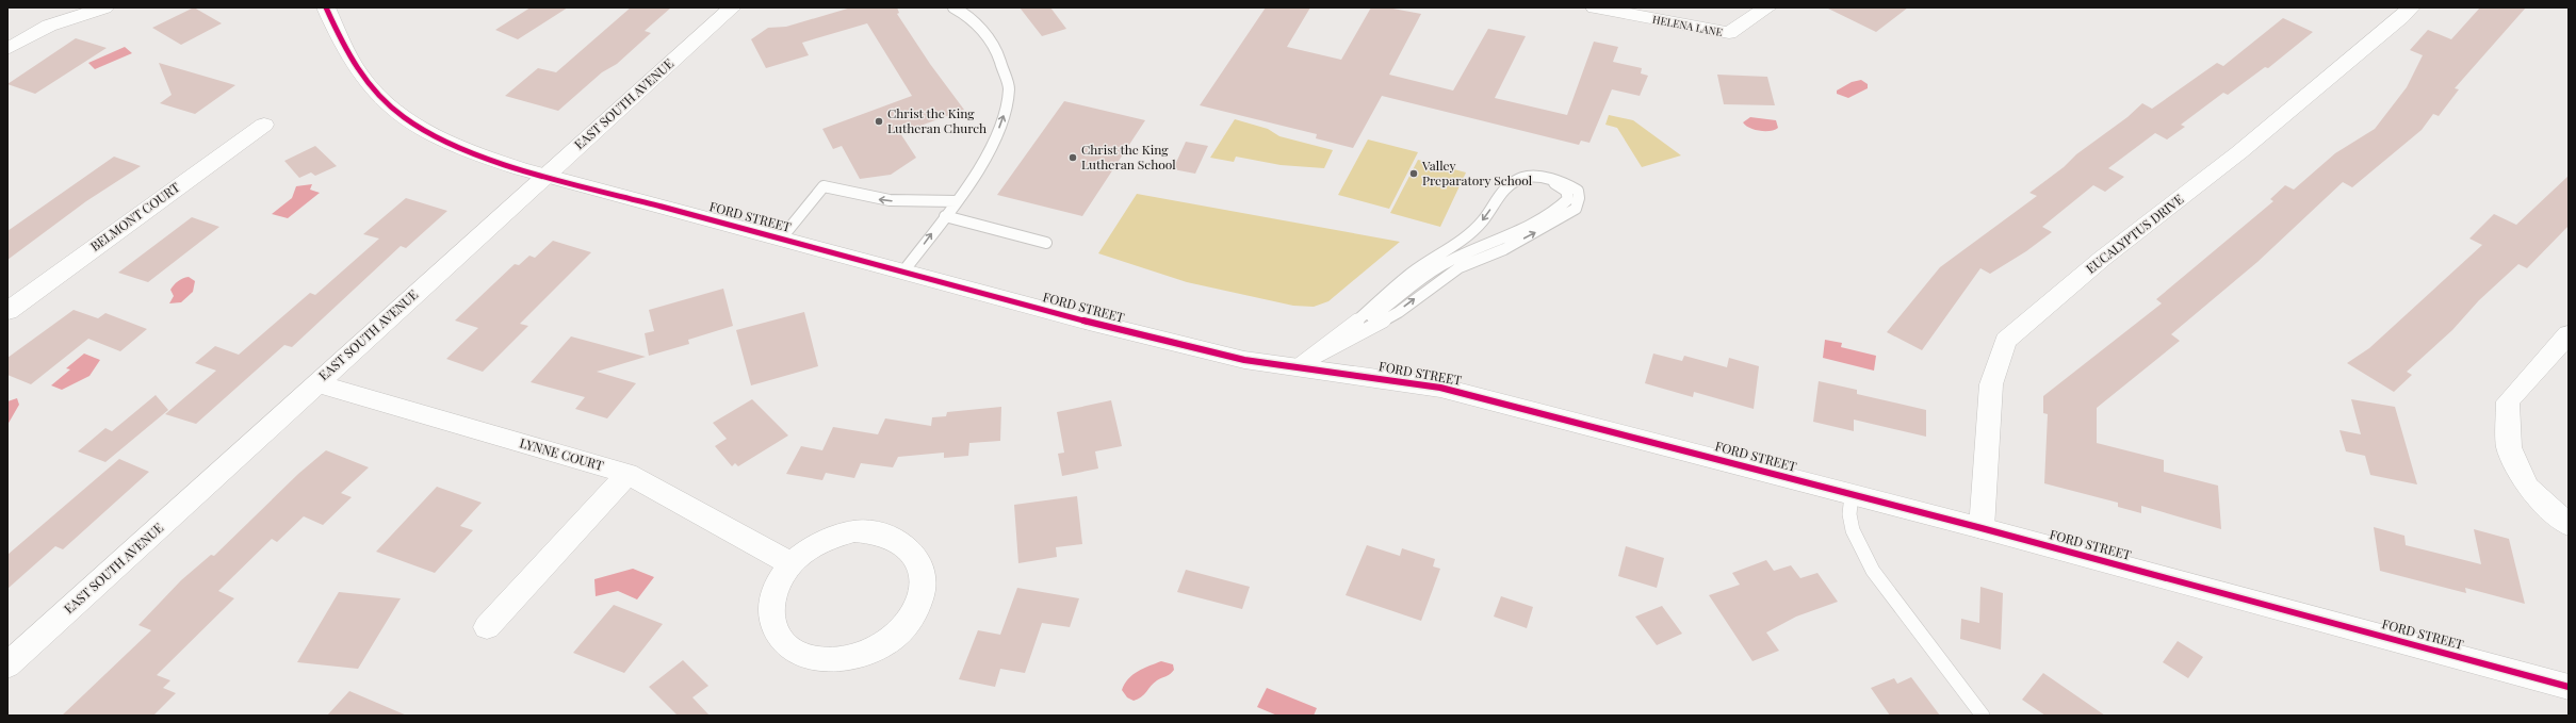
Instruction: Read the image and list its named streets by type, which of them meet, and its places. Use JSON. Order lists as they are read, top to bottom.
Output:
{
  "streets": {
    "street": [
      "HELENA LANE",
      "EAST SOUTH AVENUE",
      "BELMONT COURT",
      "FORD STREET",
      "EUCALYPTUS DRIVE",
      "LYNNE COURT"
    ]
  },
  "crossings": [
    ["EAST SOUTH AVENUE", "FORD STREET"],
    ["EAST SOUTH AVENUE", "LYNNE COURT"],
    ["FORD STREET", "EUCALYPTUS DRIVE"]
  ],
  "places": ["Christ the King Lutheran Church", "Christ the King Lutheran School", "Valley Preparatory School"]
}
